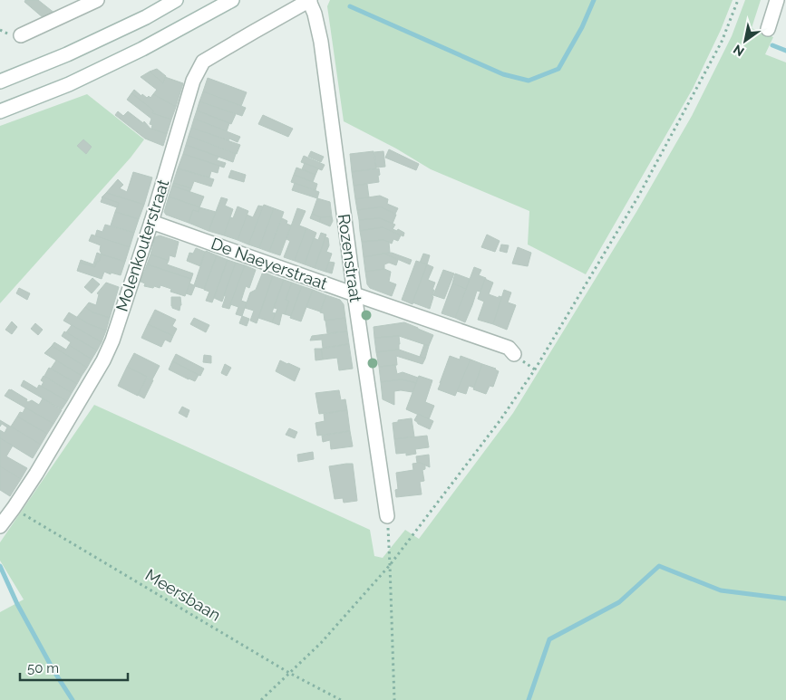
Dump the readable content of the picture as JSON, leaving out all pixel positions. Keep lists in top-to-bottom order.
{
  "streets": {
    "street": ["Molenkouterstraat", "Rozenstraat", "De Naeyerstraat"],
    "path": ["Meersbaan"]
  },
  "crossings": [
    ["Molenkouterstraat", "Rozenstraat"],
    ["Molenkouterstraat", "De Naeyerstraat"],
    ["Molenkouterstraat", "Meersbaan"],
    ["Rozenstraat", "De Naeyerstraat"]
  ],
  "scale_bar": "50 m",
  "north": "bottom left"
}
